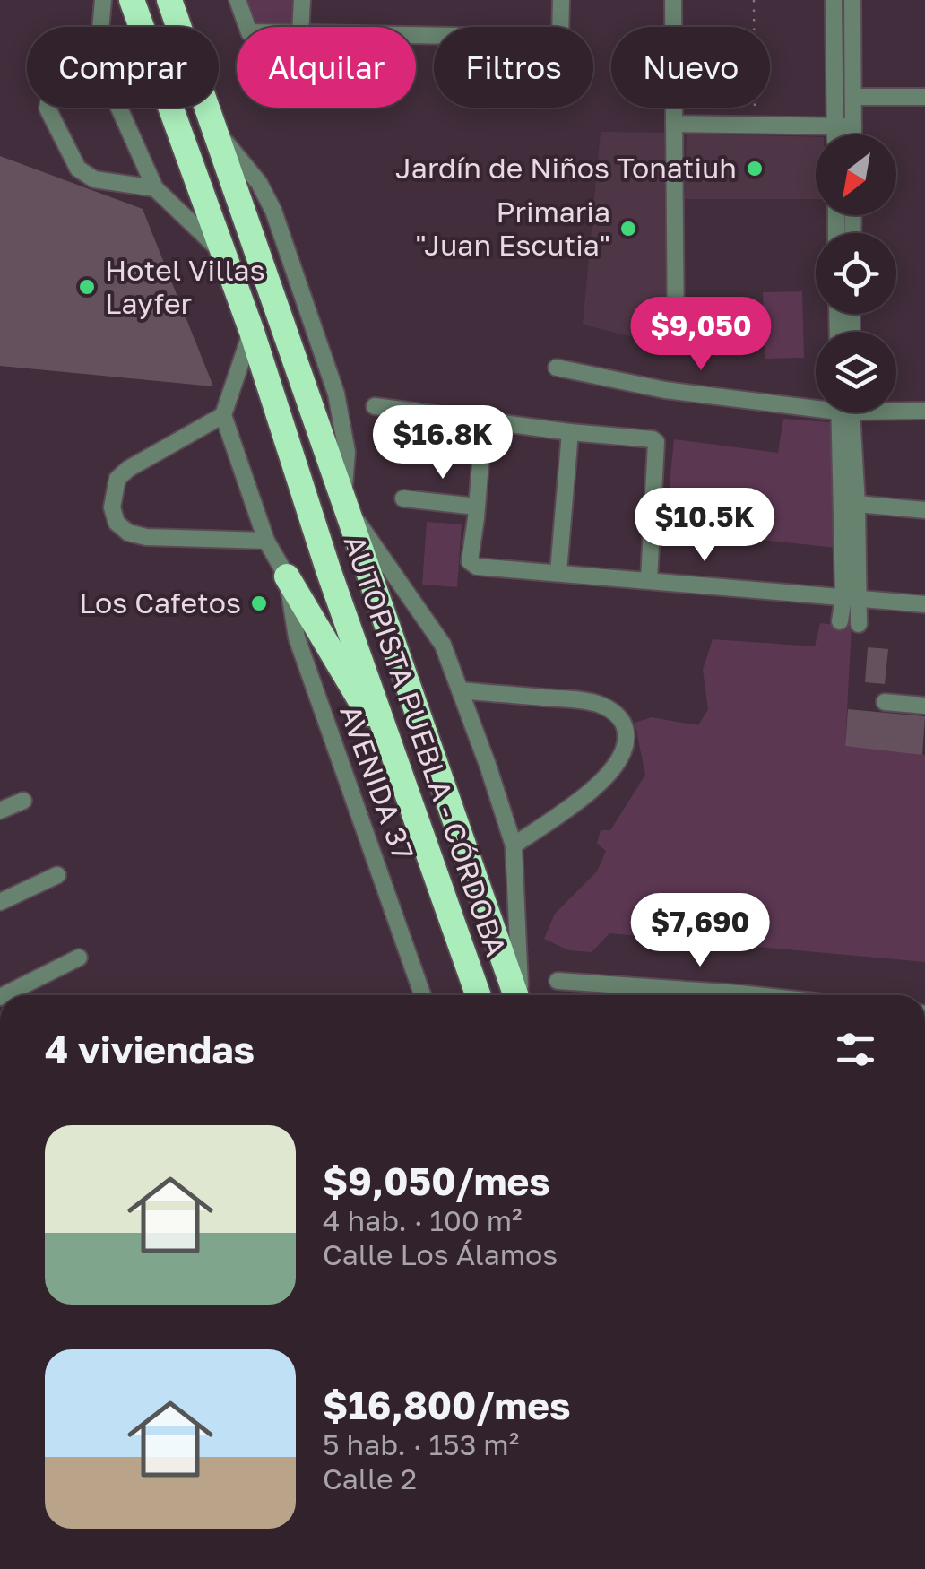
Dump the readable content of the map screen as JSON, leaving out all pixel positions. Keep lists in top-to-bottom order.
{
  "streets": {
    "highway": ["AUTOPISTA PUEBLA - CÓRDOBA"],
    "street": ["AVENIDA 37"]
  },
  "places": [
    "Jardín de Niños Tonatiuh",
    "Primaria \"Juan Escutia\"",
    "Hotel Villas Layfer",
    "Los Cafetos"
  ],
  "north": "bottom left",
  "page": {
    "chip": [
      "Comprar",
      "Alquilar",
      "Filtros",
      "Nuevo"
    ],
    "price": [
      "$9,050",
      "$16.8K",
      "$10.5K",
      "$7,690"
    ],
    "heading": "4 viviendas",
    "list": [
      {
        "name": "$9,050/mes",
        "note": "4 hab. · 100 m² · Calle Los Álamos"
      },
      {
        "name": "$16,800/mes",
        "note": "5 hab. · 153 m² · Calle 2"
      }
    ]
  }
}
